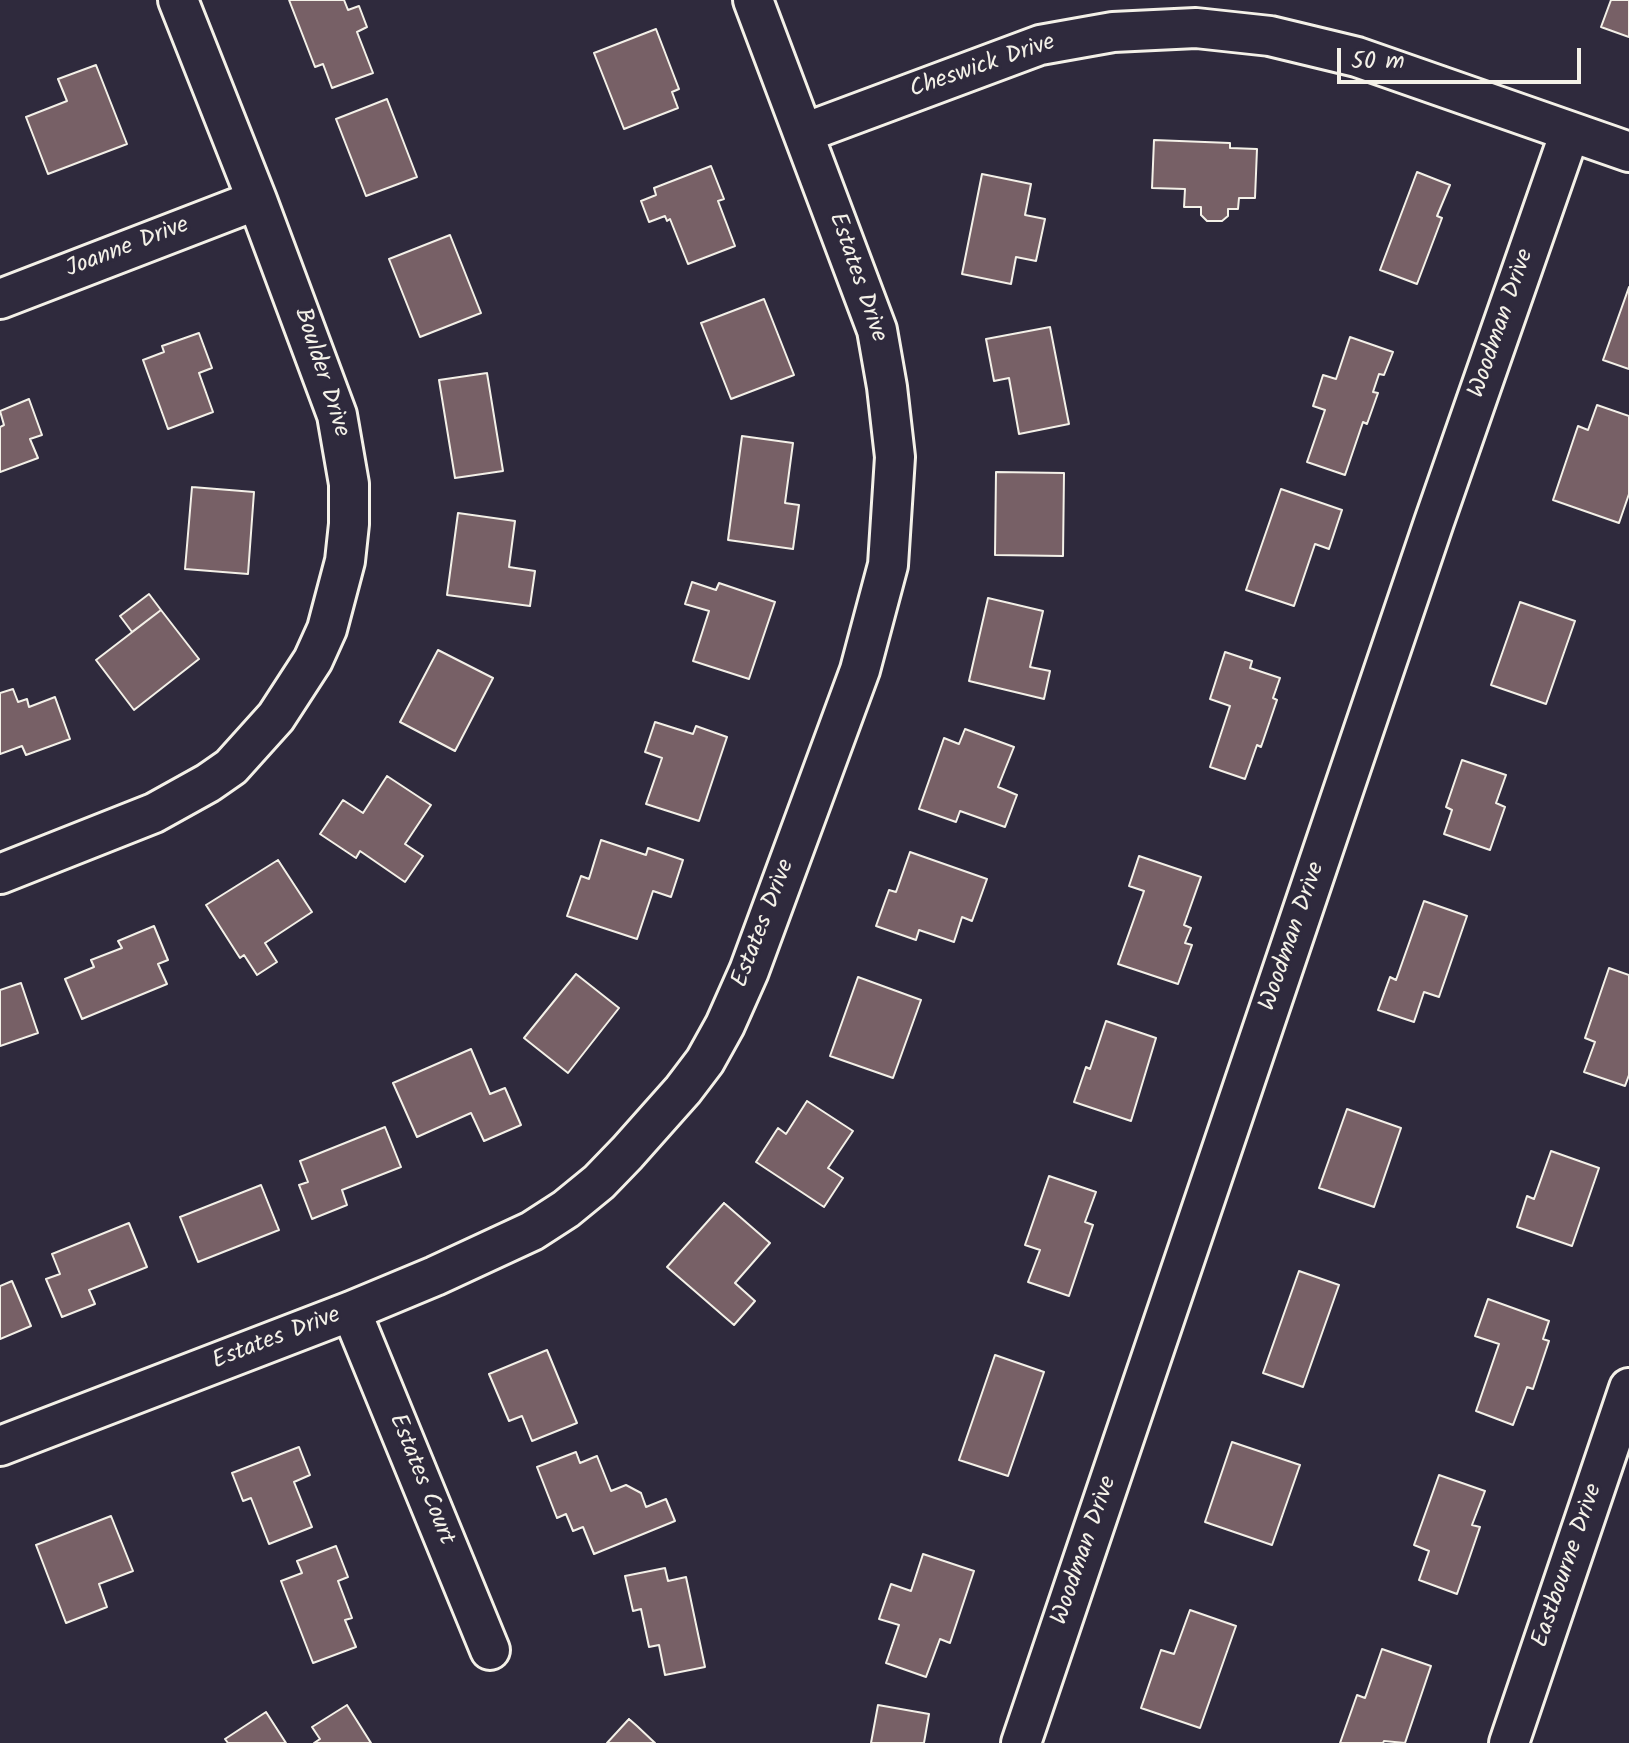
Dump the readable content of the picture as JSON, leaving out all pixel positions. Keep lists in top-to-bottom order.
{
  "streets": {
    "street": [
      "Cheswick Drive",
      "Joanne Drive",
      "Estates Drive",
      "Woodman Drive",
      "Boulder Drive",
      "Estates Court",
      "Eastbourne Drive"
    ]
  },
  "crossings": [
    ["Cheswick Drive", "Estates Drive"],
    ["Cheswick Drive", "Woodman Drive"],
    ["Joanne Drive", "Boulder Drive"],
    ["Estates Drive", "Estates Court"]
  ],
  "scale_bar": "50 m"
}
